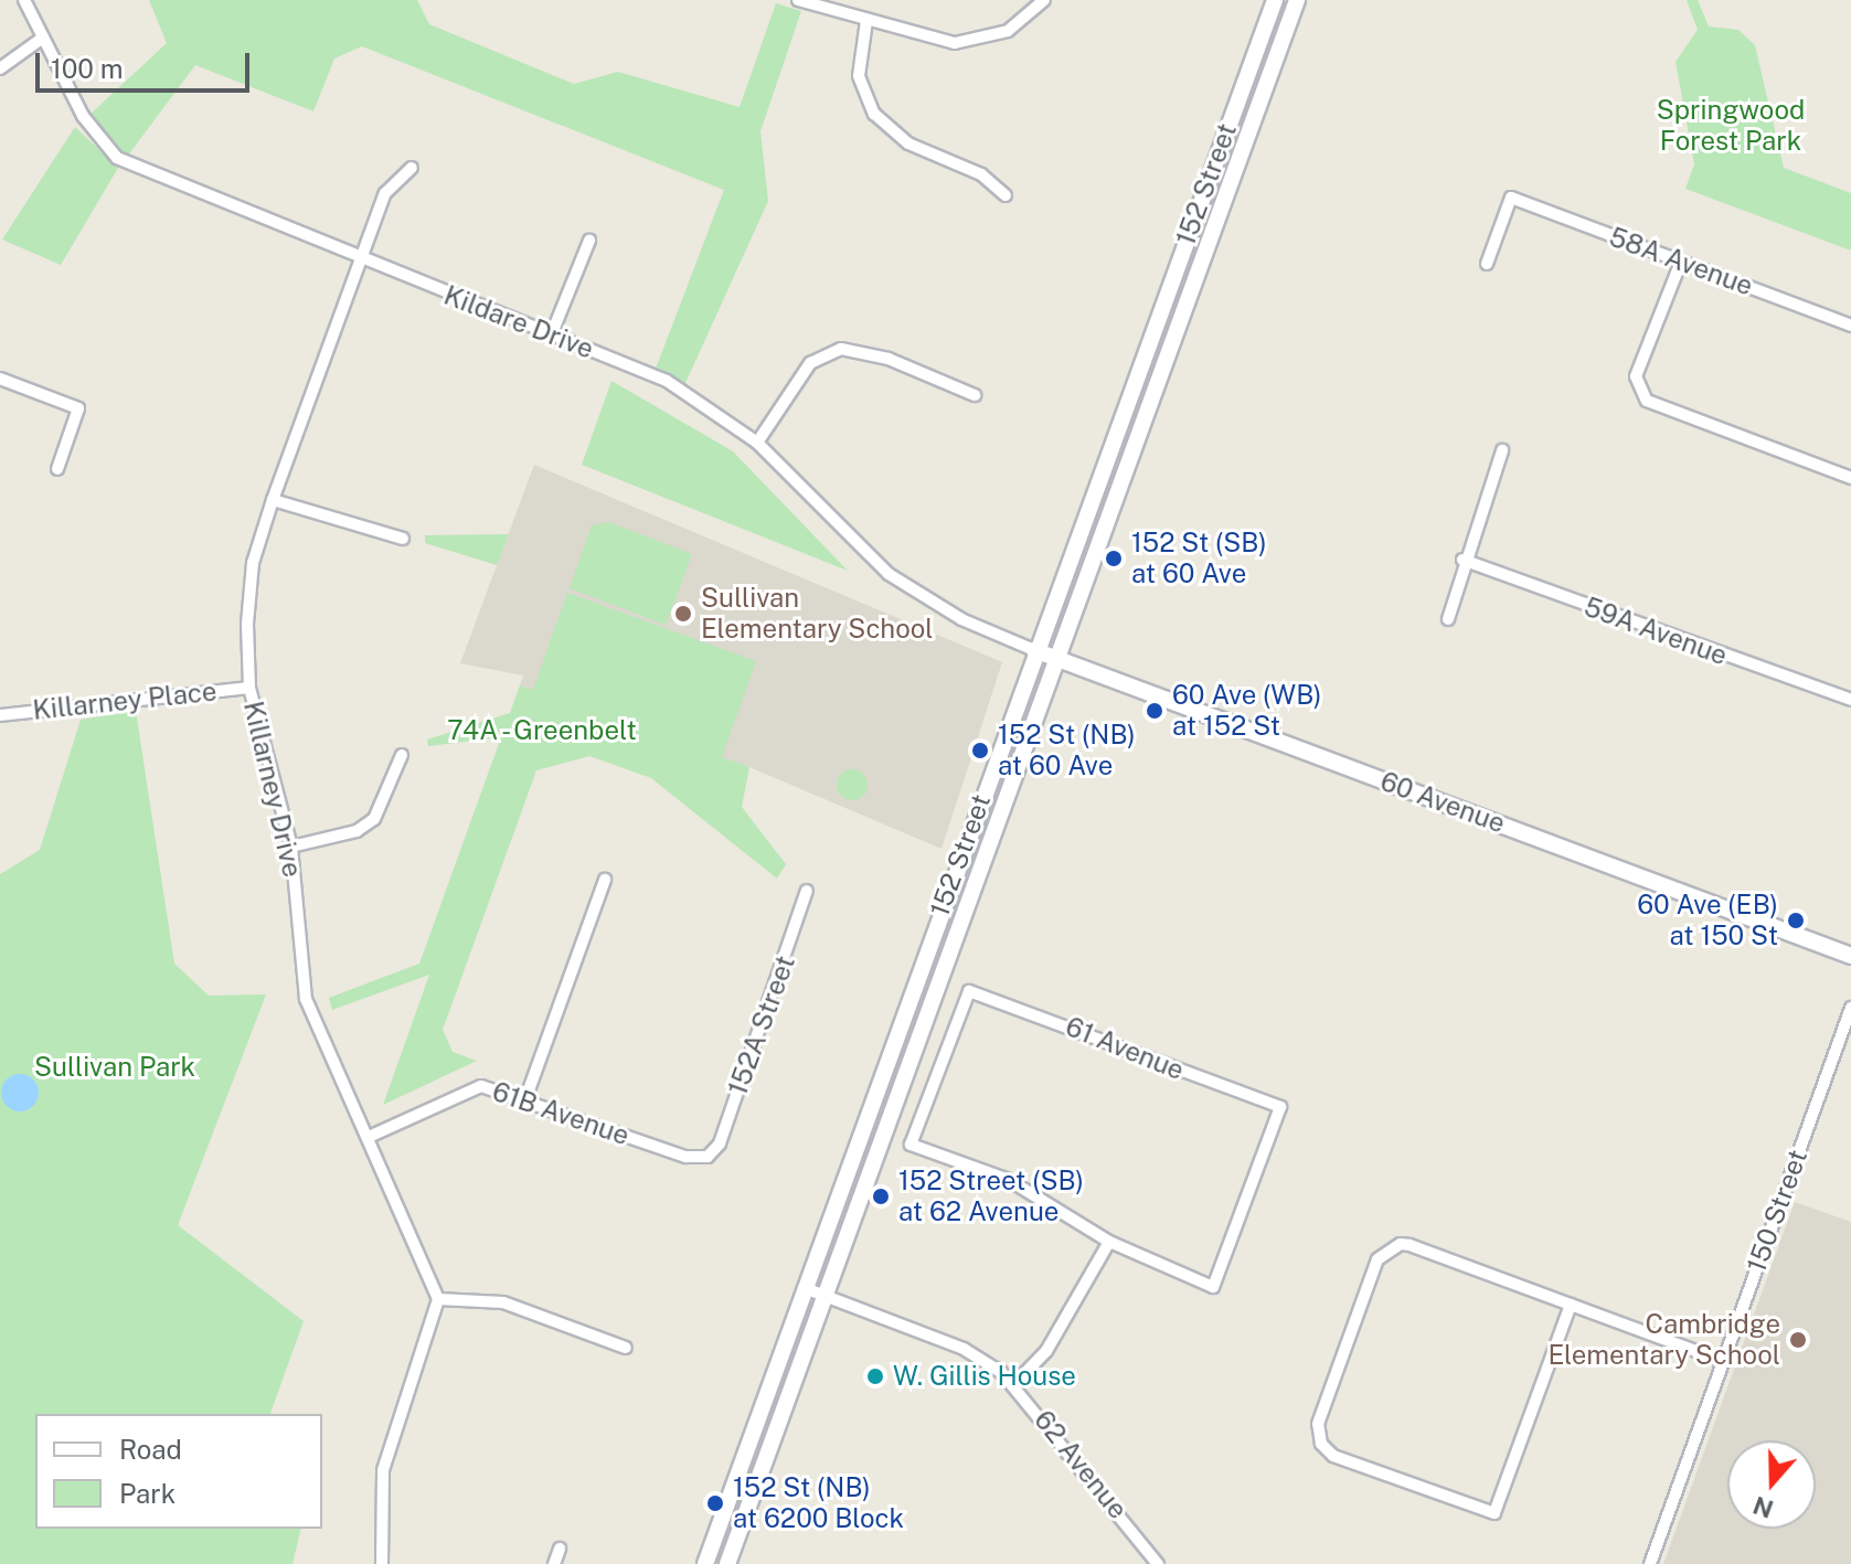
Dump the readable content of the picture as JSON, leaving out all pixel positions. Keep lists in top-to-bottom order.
{
  "streets": {
    "main road": ["152 Street", "60 Avenue"],
    "street": [
      "58A Avenue",
      "Kildare Drive",
      "59A Avenue",
      "Killarney Place",
      "Killarney Drive",
      "152A Street",
      "61 Avenue",
      "61B Avenue",
      "150 Street",
      "62 Avenue"
    ]
  },
  "crossings": [
    ["152 Street", "Kildare Drive"],
    ["152 Street", "60 Avenue"],
    ["152 Street", "62 Avenue"],
    ["Kildare Drive", "Killarney Drive"],
    ["Kildare Drive", "60 Avenue"],
    ["Killarney Place", "Killarney Drive"],
    ["Killarney Drive", "61B Avenue"],
    ["152A Street", "61B Avenue"]
  ],
  "parks": ["Springwood Forest Park", "74A - Greenbelt", "Sullivan Park"],
  "places": [
    "152 St (SB) at 60 Ave",
    "Sullivan Elementary School",
    "60 Ave (WB) at 152 St",
    "152 St (NB) at 60 Ave",
    "60 Ave (EB) at 150 St",
    "152 Street (SB) at 62 Avenue",
    "Cambridge Elementary School",
    "W. Gillis House",
    "152 St (NB) at 6200 Block"
  ],
  "legend": ["Road", "Park"],
  "scale_bar": "100 m",
  "north": "bottom"
}
